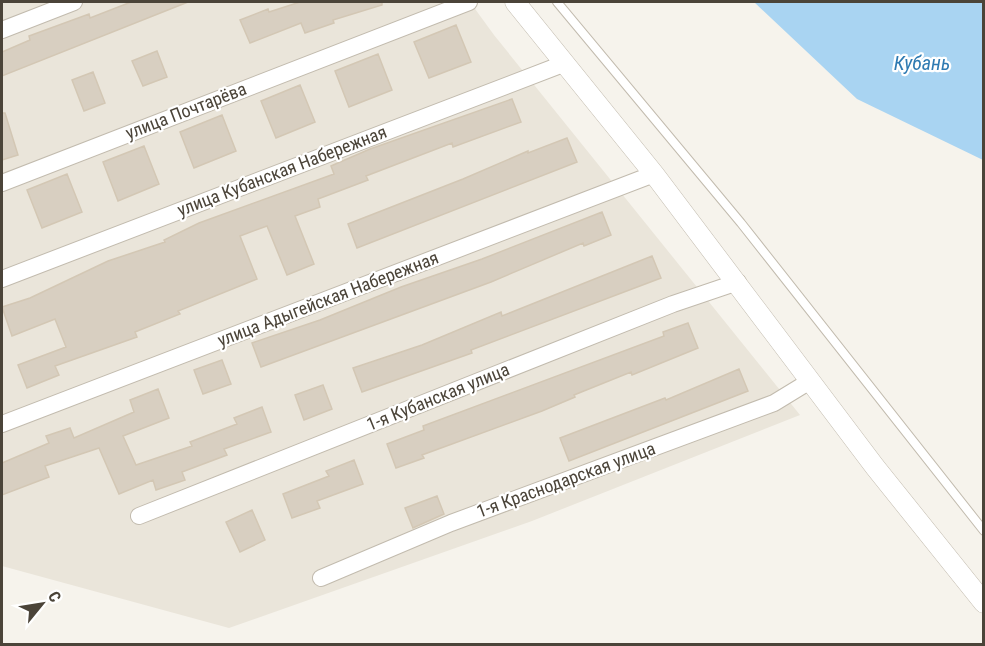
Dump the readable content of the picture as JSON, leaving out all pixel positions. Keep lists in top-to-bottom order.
{
  "streets": {
    "street": [
      "улица Почтарёва",
      "улица Кубанская Набережная",
      "улица Адыгейская Набережная",
      "1-я Кубанская улица",
      "1-я Краснодарская улица"
    ]
  },
  "water": ["Кубань"],
  "north": "top right"
}
